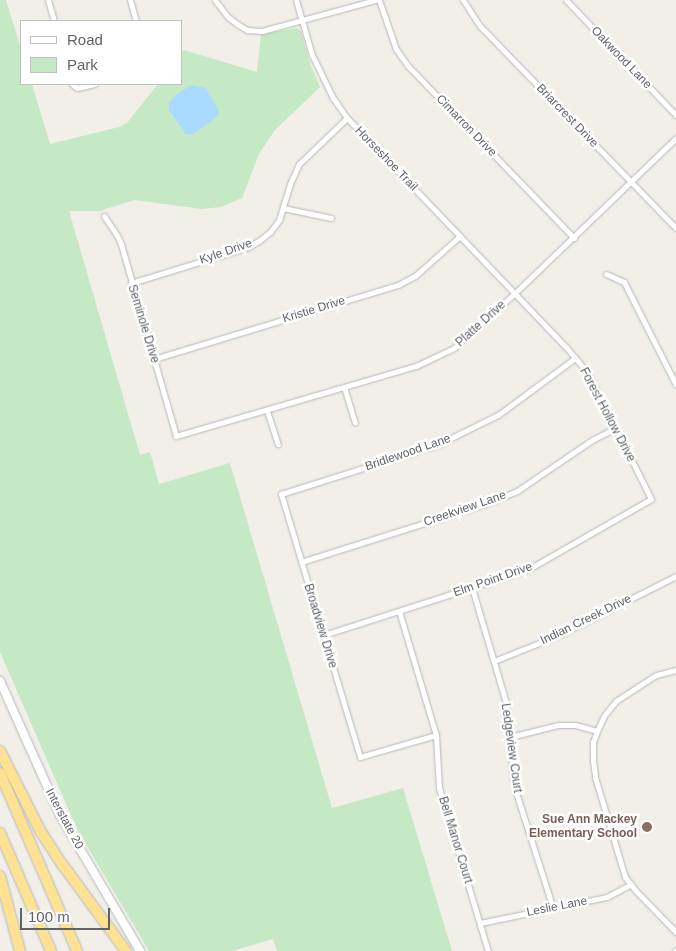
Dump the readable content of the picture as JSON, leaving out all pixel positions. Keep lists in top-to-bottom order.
{
  "streets": {
    "main road": ["Interstate 20"],
    "street": [
      "Oakwood Lane",
      "Briarcrest Drive",
      "Cimarron Drive",
      "Horseshoe Trail",
      "Kyle Drive",
      "Kristie Drive",
      "Seminole Drive",
      "Platte Drive",
      "Forest Hollow Drive",
      "Bridlewood Lane",
      "Creekview Lane",
      "Elm Point Drive",
      "Indian Creek Drive",
      "Broadview Drive",
      "Ledgeview Court",
      "Bell Manor Court",
      "Leslie Lane"
    ]
  },
  "crossings": [
    ["Briarcrest Drive", "Platte Drive"],
    ["Cimarron Drive", "Platte Drive"],
    ["Horseshoe Trail", "Kyle Drive"],
    ["Horseshoe Trail", "Kristie Drive"],
    ["Horseshoe Trail", "Platte Drive"],
    ["Horseshoe Trail", "Forest Hollow Drive"],
    ["Kyle Drive", "Seminole Drive"],
    ["Kristie Drive", "Seminole Drive"],
    ["Seminole Drive", "Platte Drive"],
    ["Platte Drive", "Forest Hollow Drive"],
    ["Forest Hollow Drive", "Bridlewood Lane"],
    ["Forest Hollow Drive", "Creekview Lane"],
    ["Forest Hollow Drive", "Elm Point Drive"],
    ["Bridlewood Lane", "Broadview Drive"],
    ["Creekview Lane", "Broadview Drive"],
    ["Elm Point Drive", "Broadview Drive"],
    ["Elm Point Drive", "Ledgeview Court"],
    ["Elm Point Drive", "Bell Manor Court"],
    ["Indian Creek Drive", "Ledgeview Court"],
    ["Broadview Drive", "Bell Manor Court"],
    ["Ledgeview Court", "Leslie Lane"],
    ["Bell Manor Court", "Leslie Lane"]
  ],
  "places": ["Sue Ann Mackey Elementary School"],
  "legend": ["Road", "Park"],
  "scale_bar": "100 m"
}
